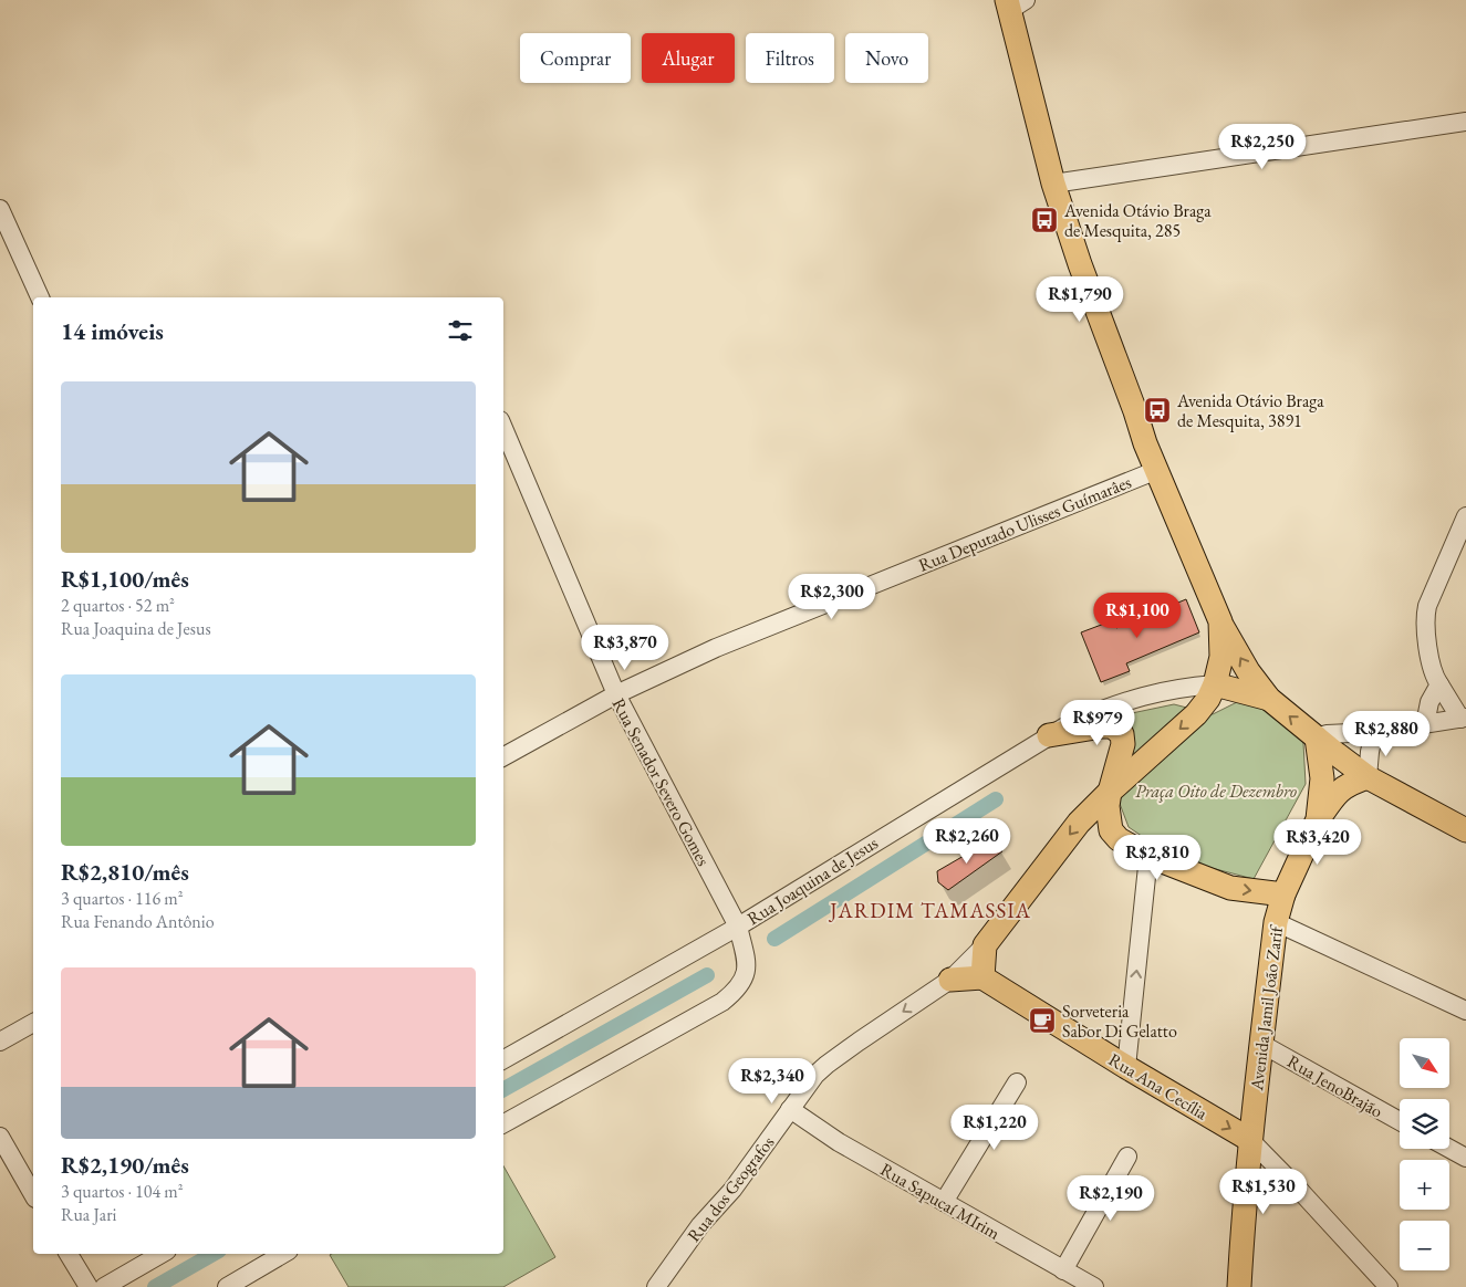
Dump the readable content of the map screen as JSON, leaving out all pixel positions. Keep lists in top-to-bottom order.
{
  "streets": {
    "main road": ["Avenida Jamil João Zarif", "Rua Ana Cecília"],
    "street": [
      "Rua Deputado Ulisses Guímarâes",
      "Rua Senador Severo Gomes",
      "Rua Joaquina de Jesus",
      "Rua JenoBrajão",
      "Rua dos Geografos",
      "Rua Sapucaí MIrim"
    ]
  },
  "crossings": [
    ["Rua Deputado Ulisses Guímarâes", "Rua Senador Severo Gomes"],
    ["Rua Senador Severo Gomes", "Rua Joaquina de Jesus"],
    ["Avenida Jamil João Zarif", "Rua Ana Cecília"],
    ["Avenida Jamil João Zarif", "Rua JenoBrajão"],
    ["Rua dos Geografos", "Rua Sapucaí MIrim"]
  ],
  "one_way": ["Rua Ana Cecília"],
  "districts": ["JARDIM TAMASSIA"],
  "parks": ["Praça Oito de Dezembro"],
  "places": {
    "bus stop": ["Avenida Otávio Braga de Mesquita, 285", "Avenida Otávio Braga de Mesquita, 3891"],
    "cafe": ["Sorveteria Sabor Di Gelatto"]
  },
  "north": "bottom right",
  "page": {
    "chip": [
      "Comprar",
      "Alugar",
      "Filtros",
      "Novo"
    ],
    "price": [
      "R$2,250",
      "R$1,790",
      "R$2,300",
      "R$1,100",
      "R$3,870",
      "R$979",
      "R$2,880",
      "R$2,260",
      "R$3,420",
      "R$2,810",
      "R$2,340",
      "R$1,220",
      "R$1,530",
      "R$2,190"
    ],
    "heading": "14 imóveis",
    "list": [
      {
        "name": "R$1,100/mês",
        "note": "2 quartos · 52 m² · Rua Joaquina de Jesus"
      },
      {
        "name": "R$2,810/mês",
        "note": "3 quartos · 116 m² · Rua Fenando Antônio"
      },
      {
        "name": "R$2,190/mês",
        "note": "3 quartos · 104 m² · Rua Jari"
      }
    ],
    "map_buttons": ["+", "−"]
  }
}
